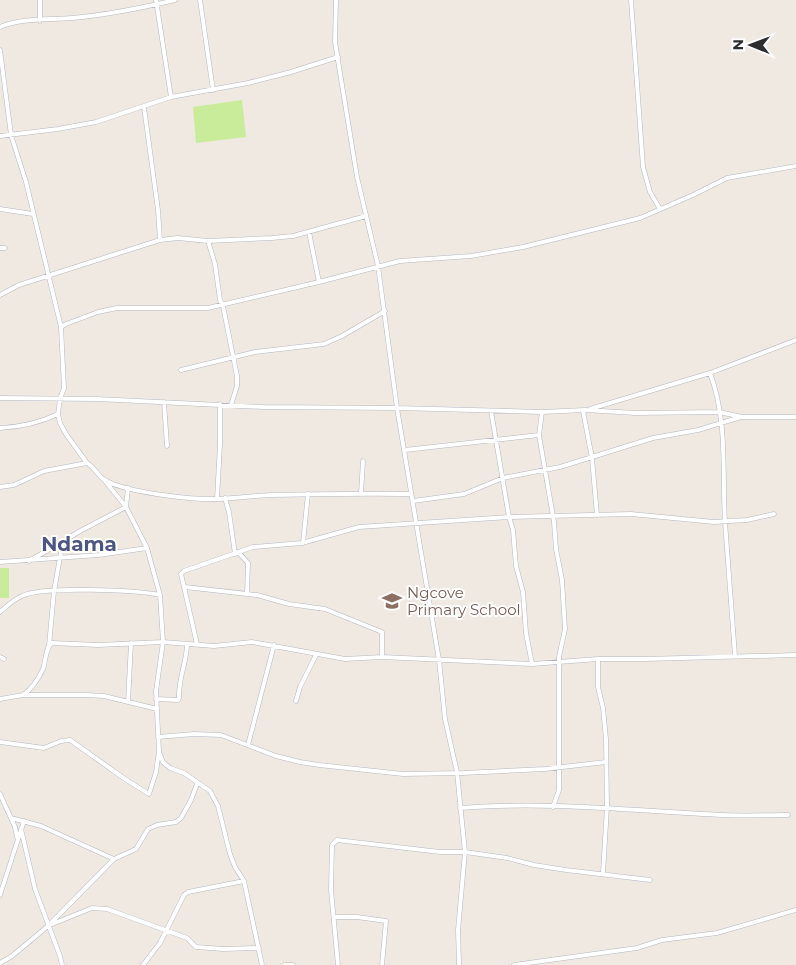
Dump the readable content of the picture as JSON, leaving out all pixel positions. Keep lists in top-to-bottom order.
{
  "districts": ["Ndama"],
  "places": {
    "school or university": ["Ngcove Primary School"]
  },
  "north": "left"
}
